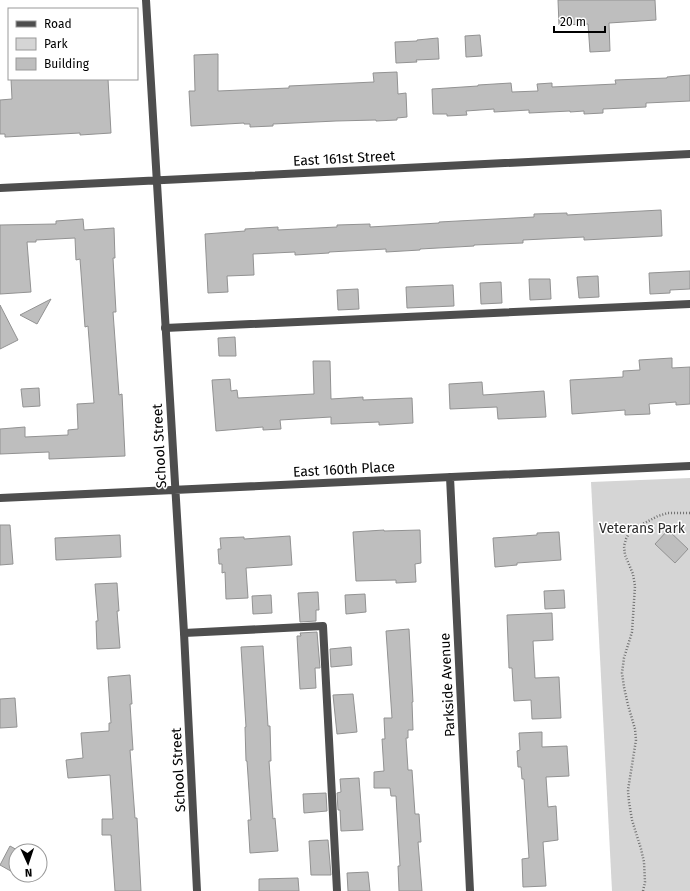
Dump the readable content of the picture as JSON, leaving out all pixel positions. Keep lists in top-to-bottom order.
{
  "streets": {
    "street": [
      "East 161st Street",
      "School Street",
      "East 160th Place",
      "Parkside Avenue"
    ]
  },
  "crossings": [
    ["East 161st Street", "School Street"],
    ["School Street", "East 160th Place"],
    ["East 160th Place", "Parkside Avenue"]
  ],
  "parks": ["Veterans Park"],
  "legend": ["Road", "Park", "Building"],
  "scale_bar": "20 m",
  "north": "bottom"
}
